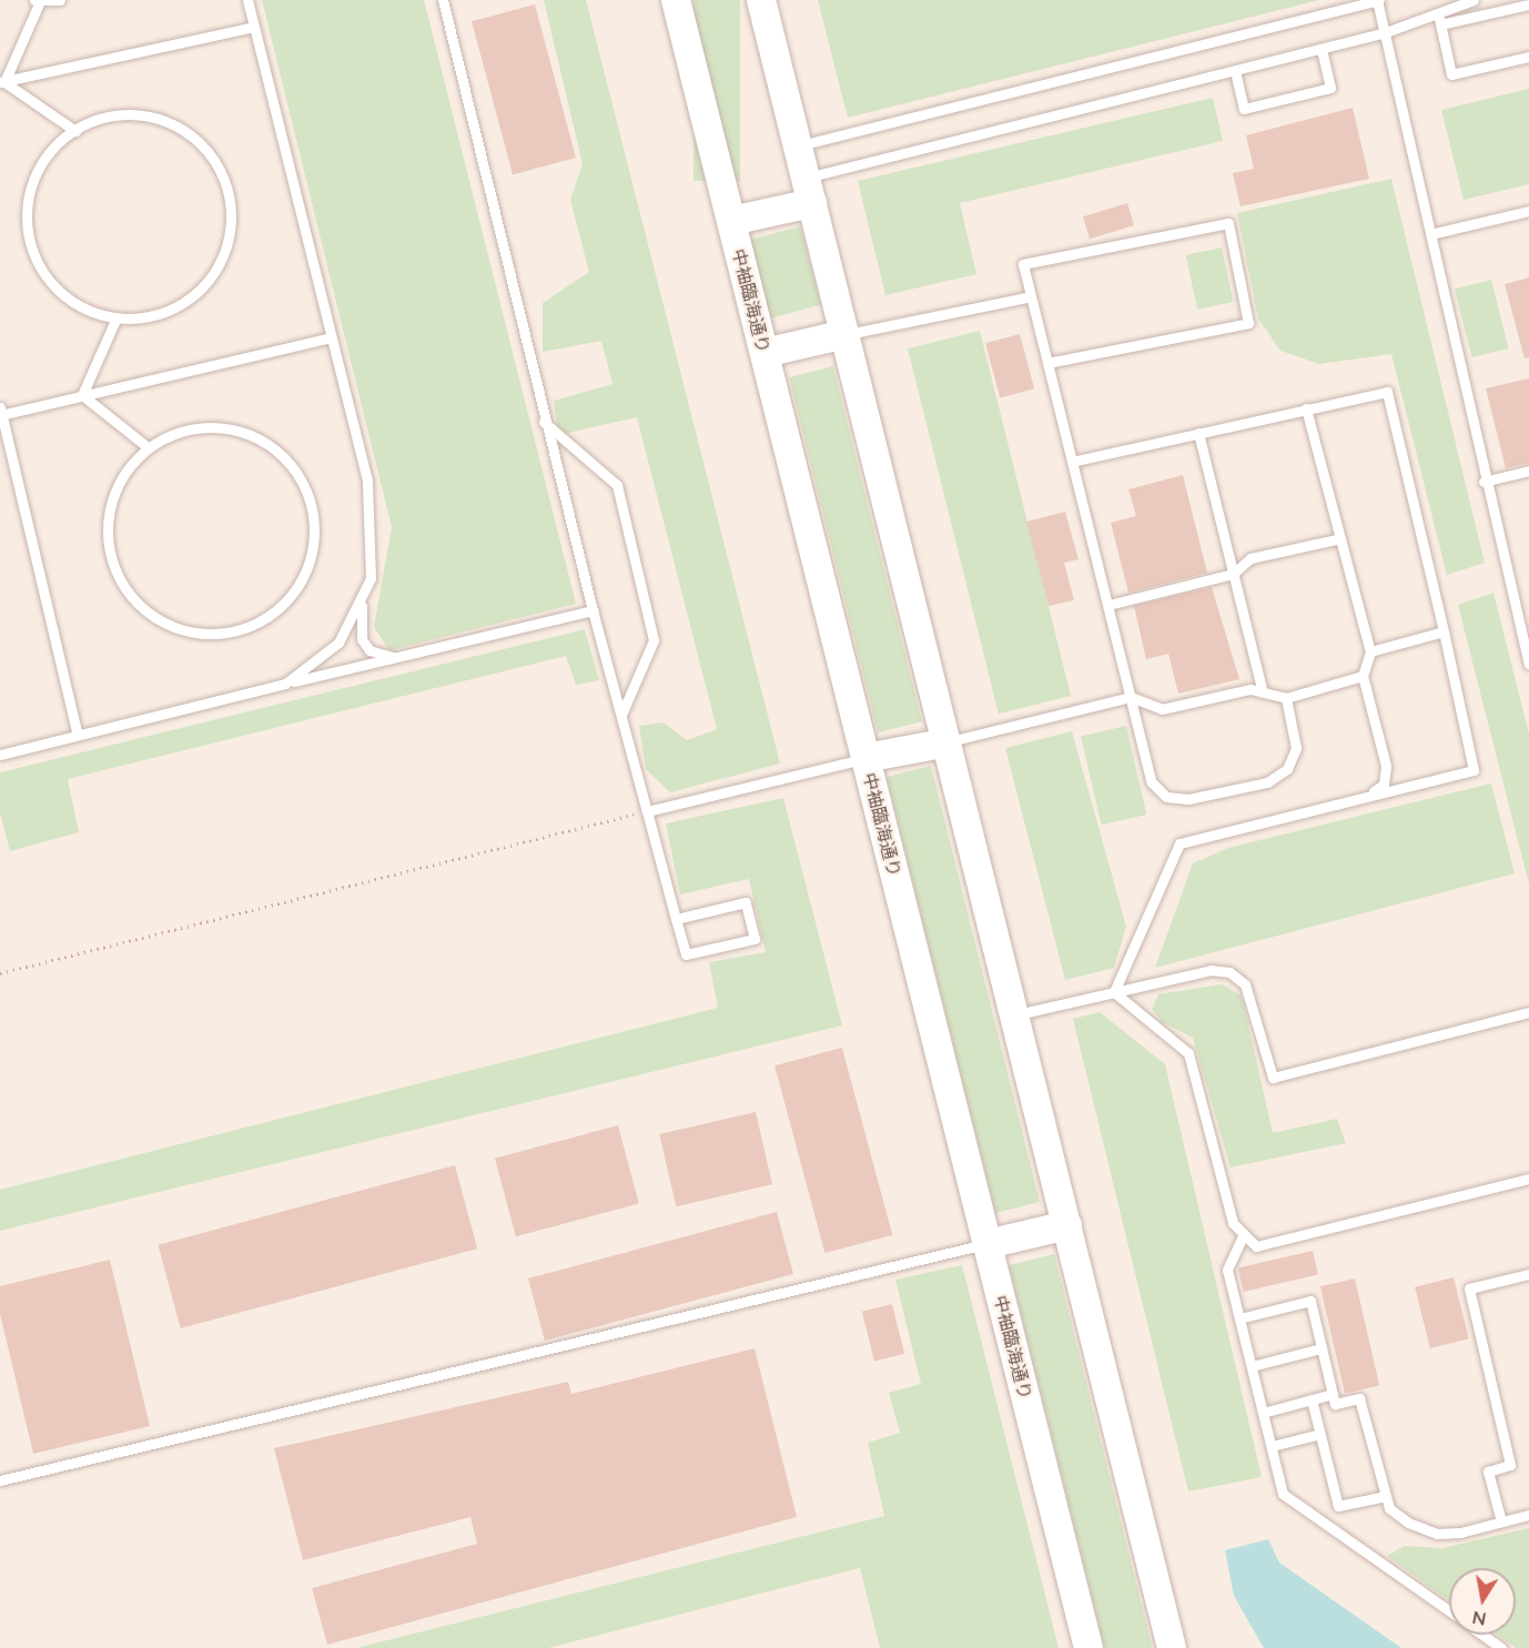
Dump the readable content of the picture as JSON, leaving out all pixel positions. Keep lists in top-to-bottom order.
{
  "streets": {
    "street": ["中袖臨海通り"]
  },
  "north": "bottom"
}
